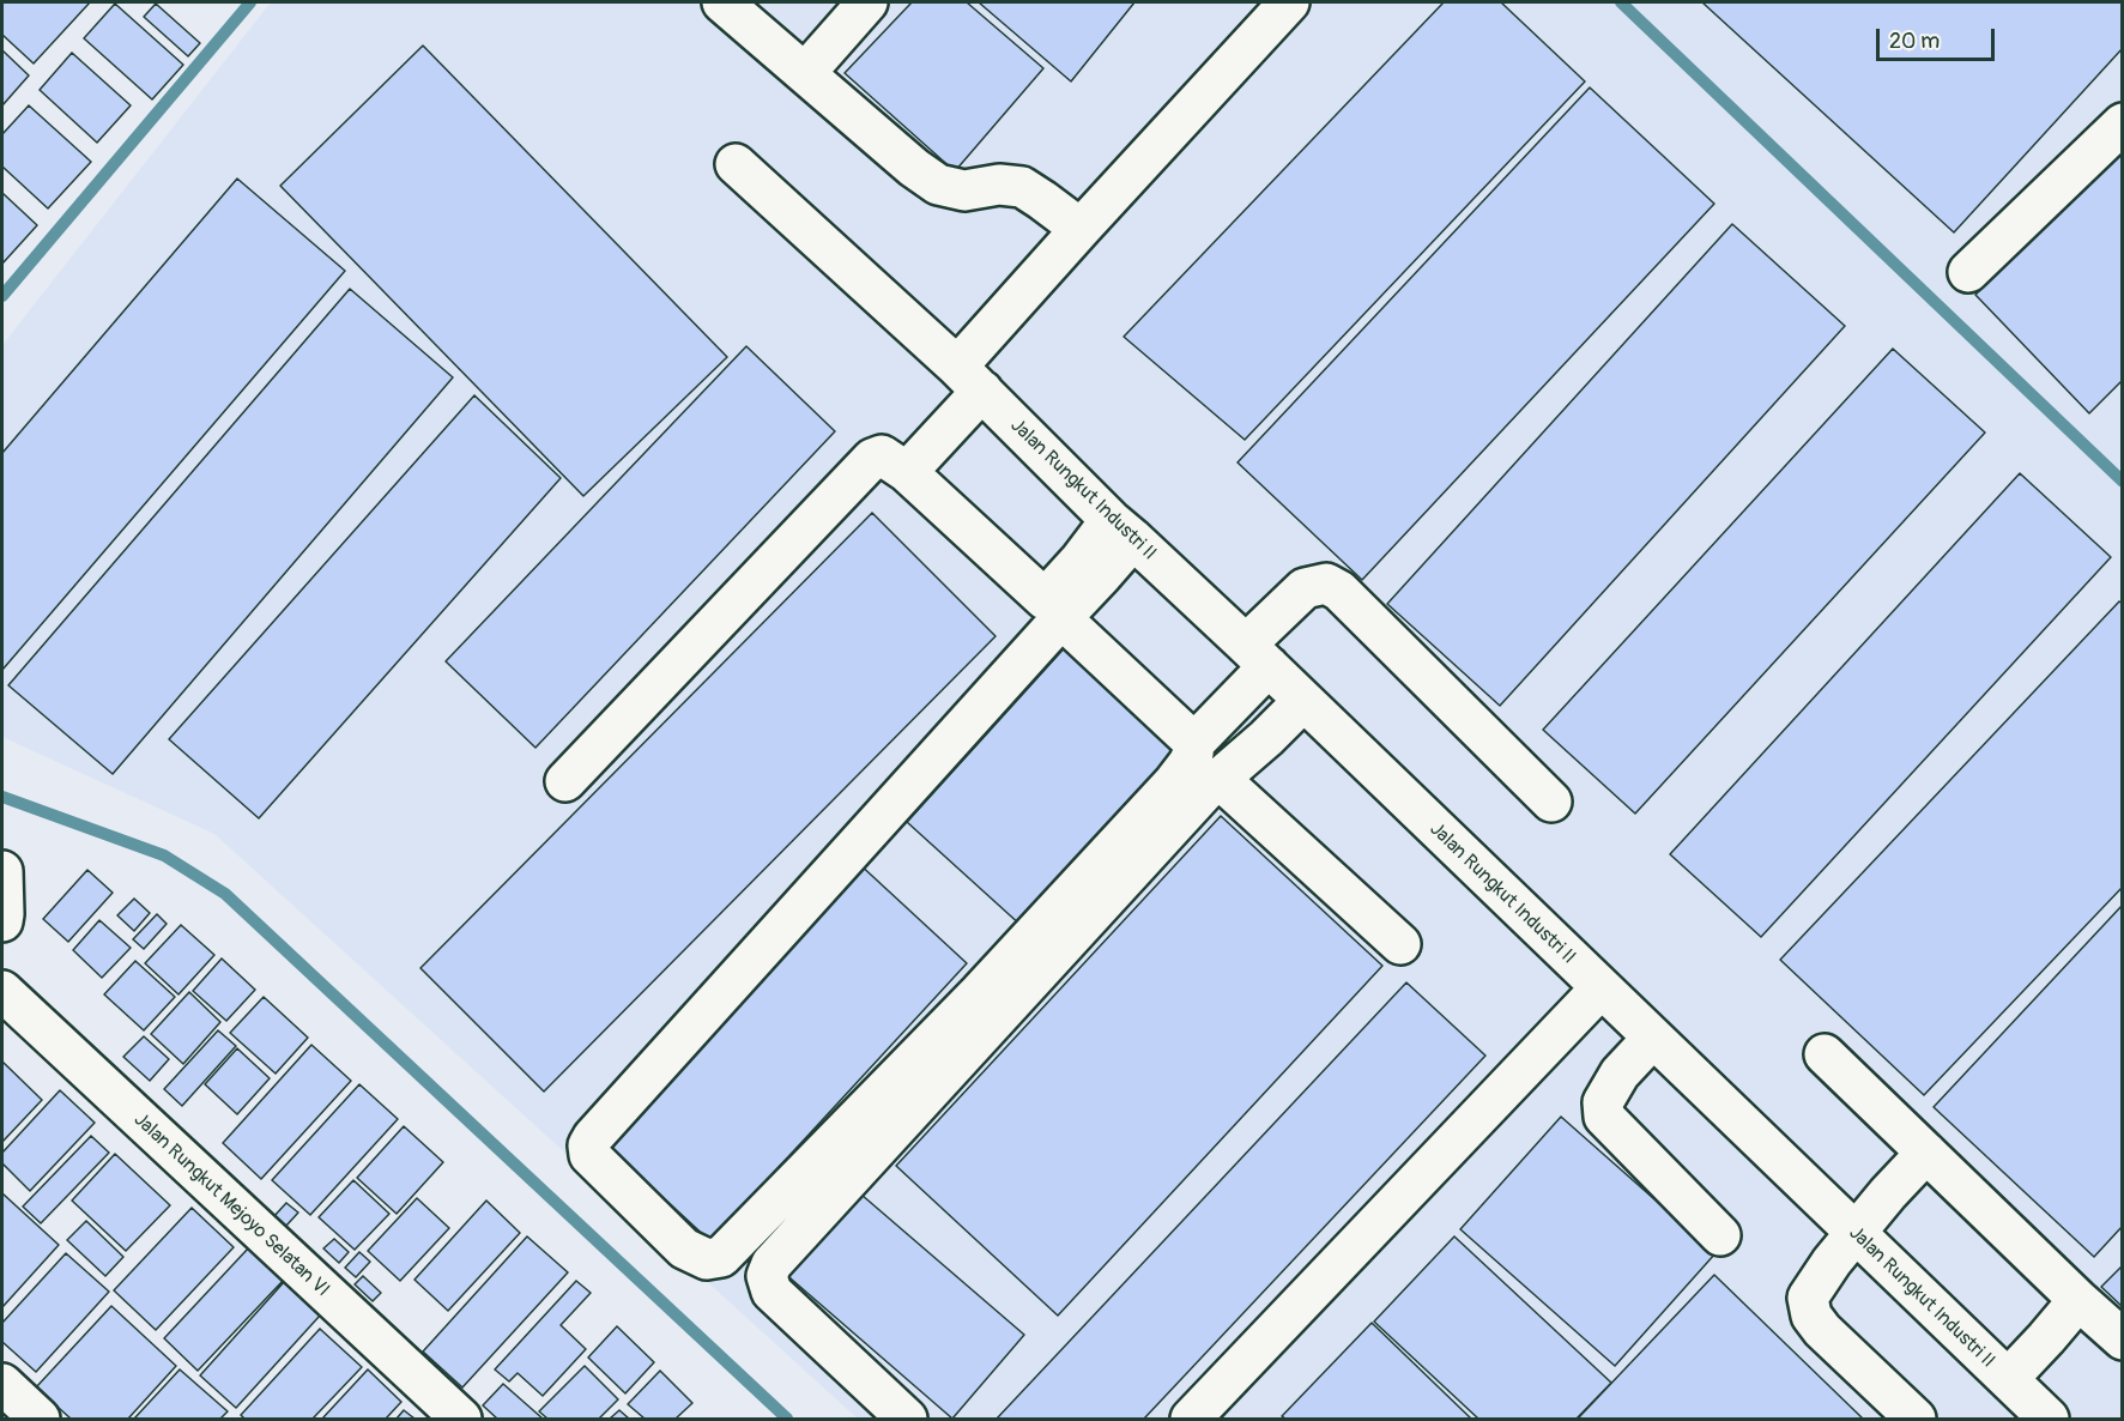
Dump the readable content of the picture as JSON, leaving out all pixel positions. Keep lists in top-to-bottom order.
{
  "streets": {
    "street": ["Jalan Rungkut Industri II", "Jalan Rungkut Mejoyo Selatan VI"]
  },
  "scale_bar": "20 m"
}
